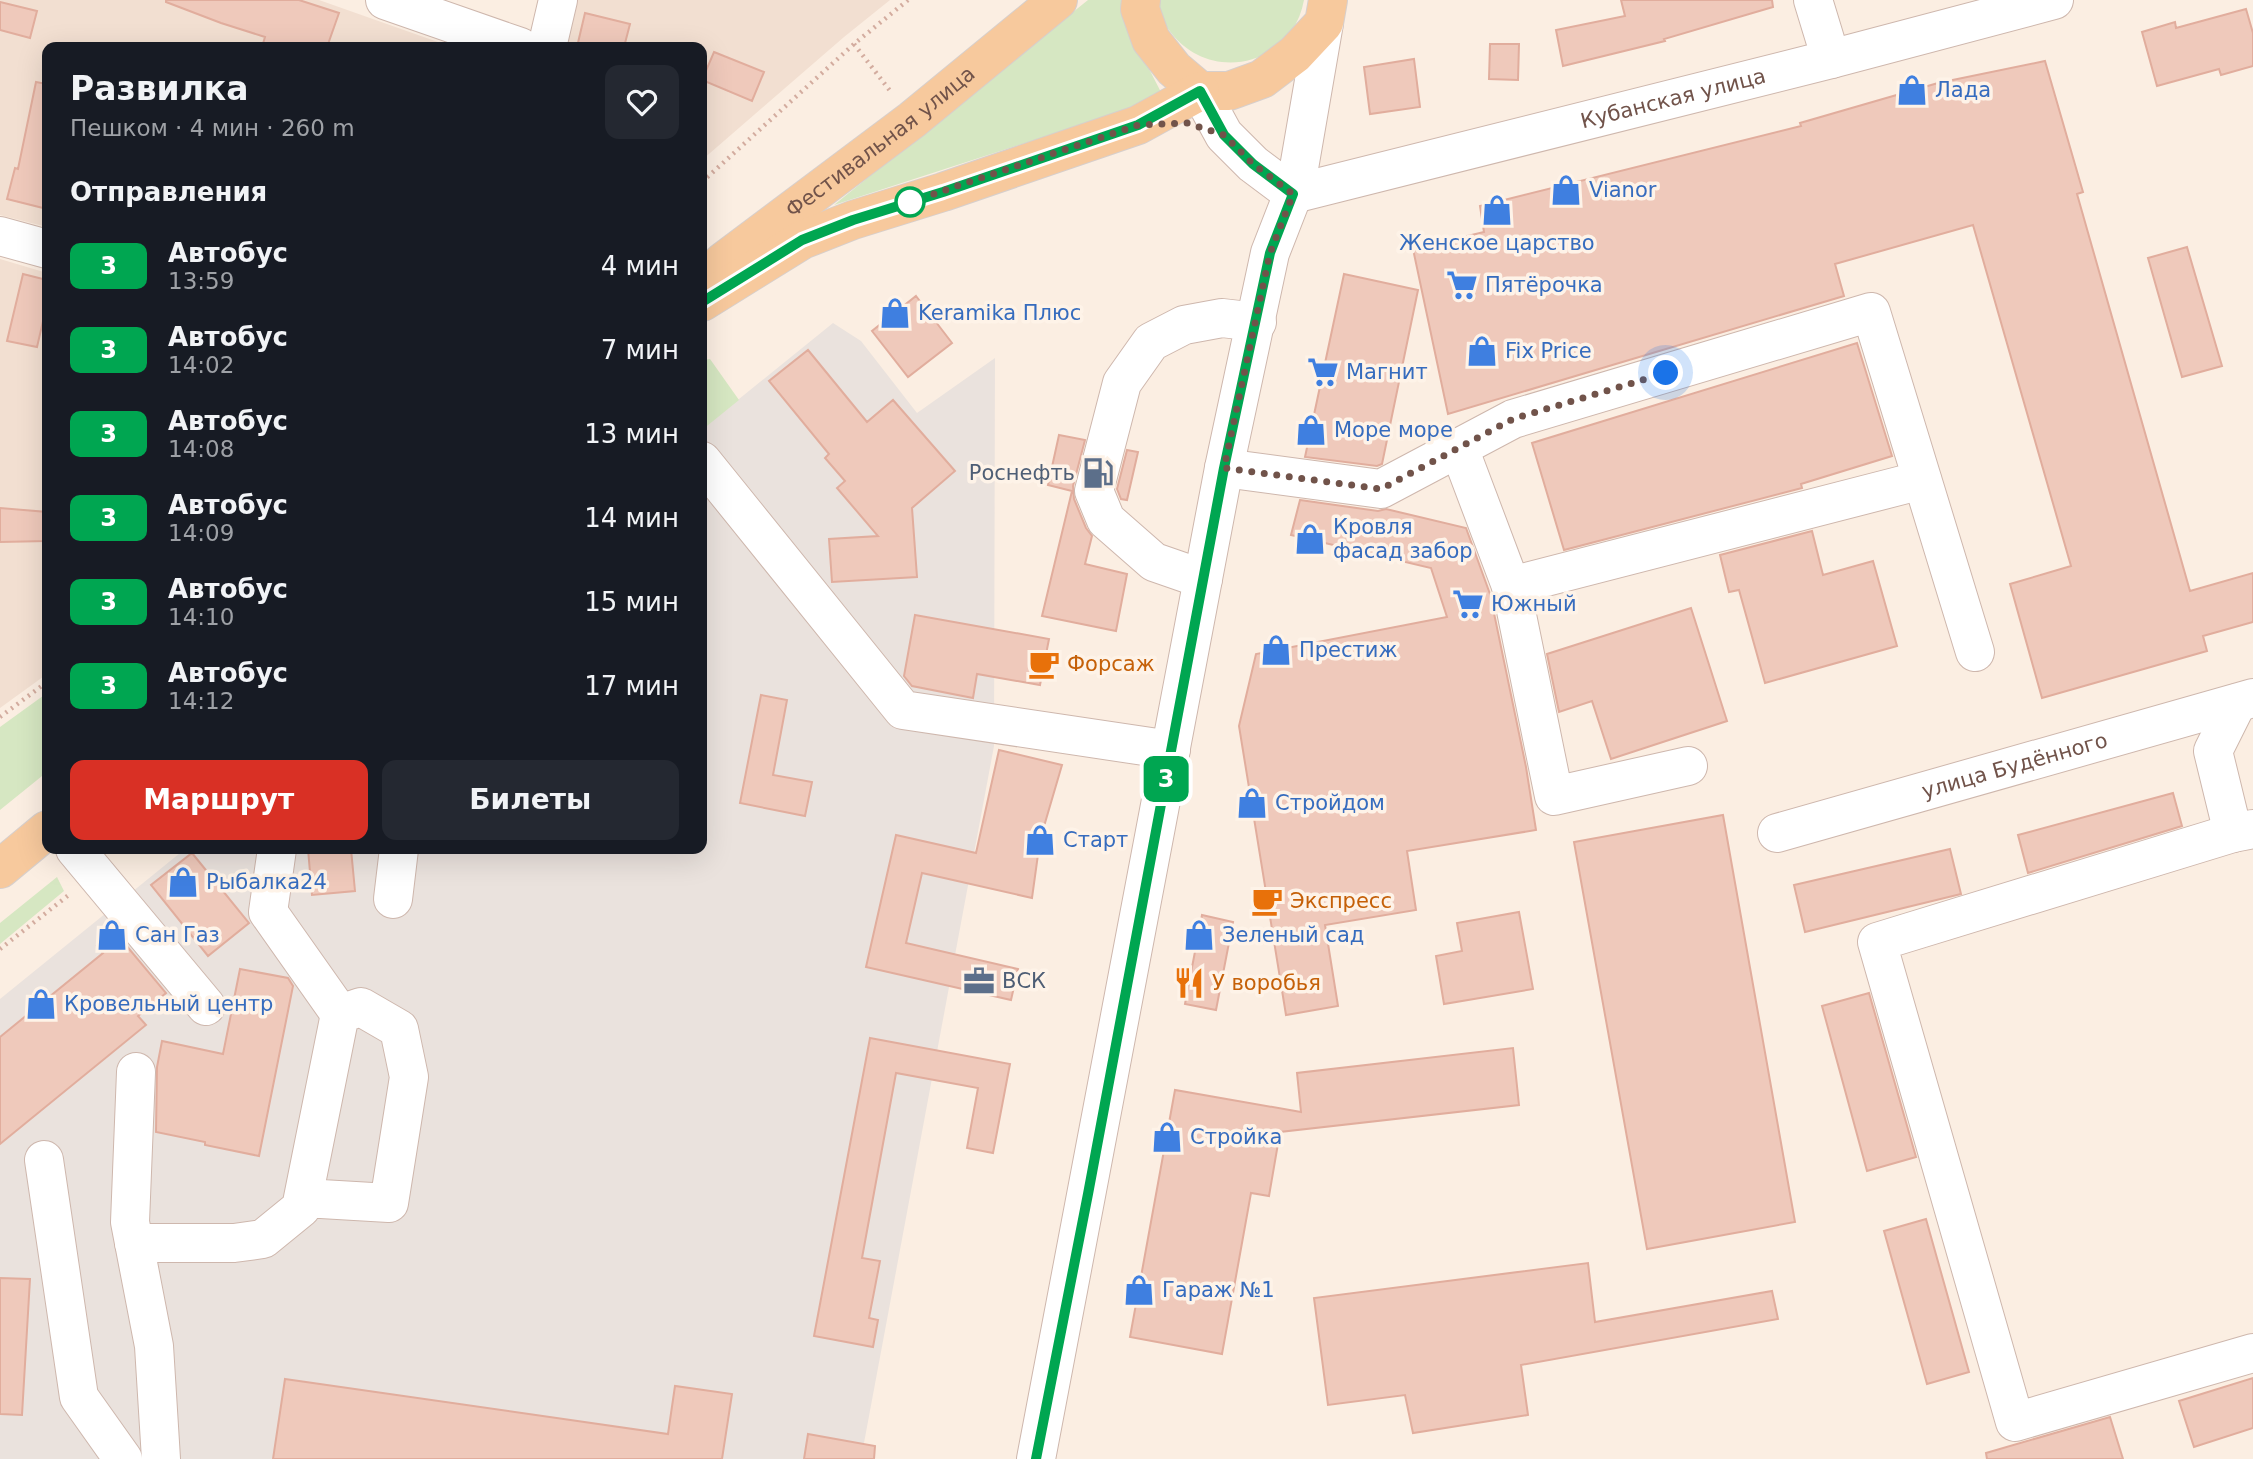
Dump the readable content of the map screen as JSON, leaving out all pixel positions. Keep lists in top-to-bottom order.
{
  "streets": {
    "main road": ["Фестивальная улица"],
    "street": ["Кубанская улица", "улица Будённого"]
  },
  "places": {
    "shop": [
      "Лада",
      "Vianor",
      "Женское царство",
      "Keramika Плюс",
      "Fix Price",
      "Море море",
      "Кровля фасад забор",
      "Престиж",
      "Стройдом",
      "Старт",
      "Рыбалка24",
      "Сан Газ",
      "Зеленый сад",
      "Кровельный центр",
      "Стройка",
      "Гараж №1"
    ],
    "supermarket": ["Пятёрочка", "Магнит", "Южный"],
    "fuel station": ["Роснефть"],
    "cafe": ["Форсаж", "Экспресс"],
    "office": ["ВСК"],
    "restaurant": ["У воробья"]
  },
  "lines": ["bus line 3"],
  "page": {
    "on_map": "3",
    "heading": [
      ["Развилка", "Пешком · 4 мин · 260 m"],
      "Отправления"
    ],
    "list": [
      {
        "mark": "3",
        "name": "Автобус",
        "note": "13:59",
        "value": "4 мин"
      },
      {
        "mark": "3",
        "name": "Автобус",
        "note": "14:02",
        "value": "7 мин"
      },
      {
        "mark": "3",
        "name": "Автобус",
        "note": "14:08",
        "value": "13 мин"
      },
      {
        "mark": "3",
        "name": "Автобус",
        "note": "14:09",
        "value": "14 мин"
      },
      {
        "mark": "3",
        "name": "Автобус",
        "note": "14:10",
        "value": "15 мин"
      },
      {
        "mark": "3",
        "name": "Автобус",
        "note": "14:12",
        "value": "17 мин"
      }
    ],
    "buttons": ["Маршрут", "Билеты"]
  }
}
